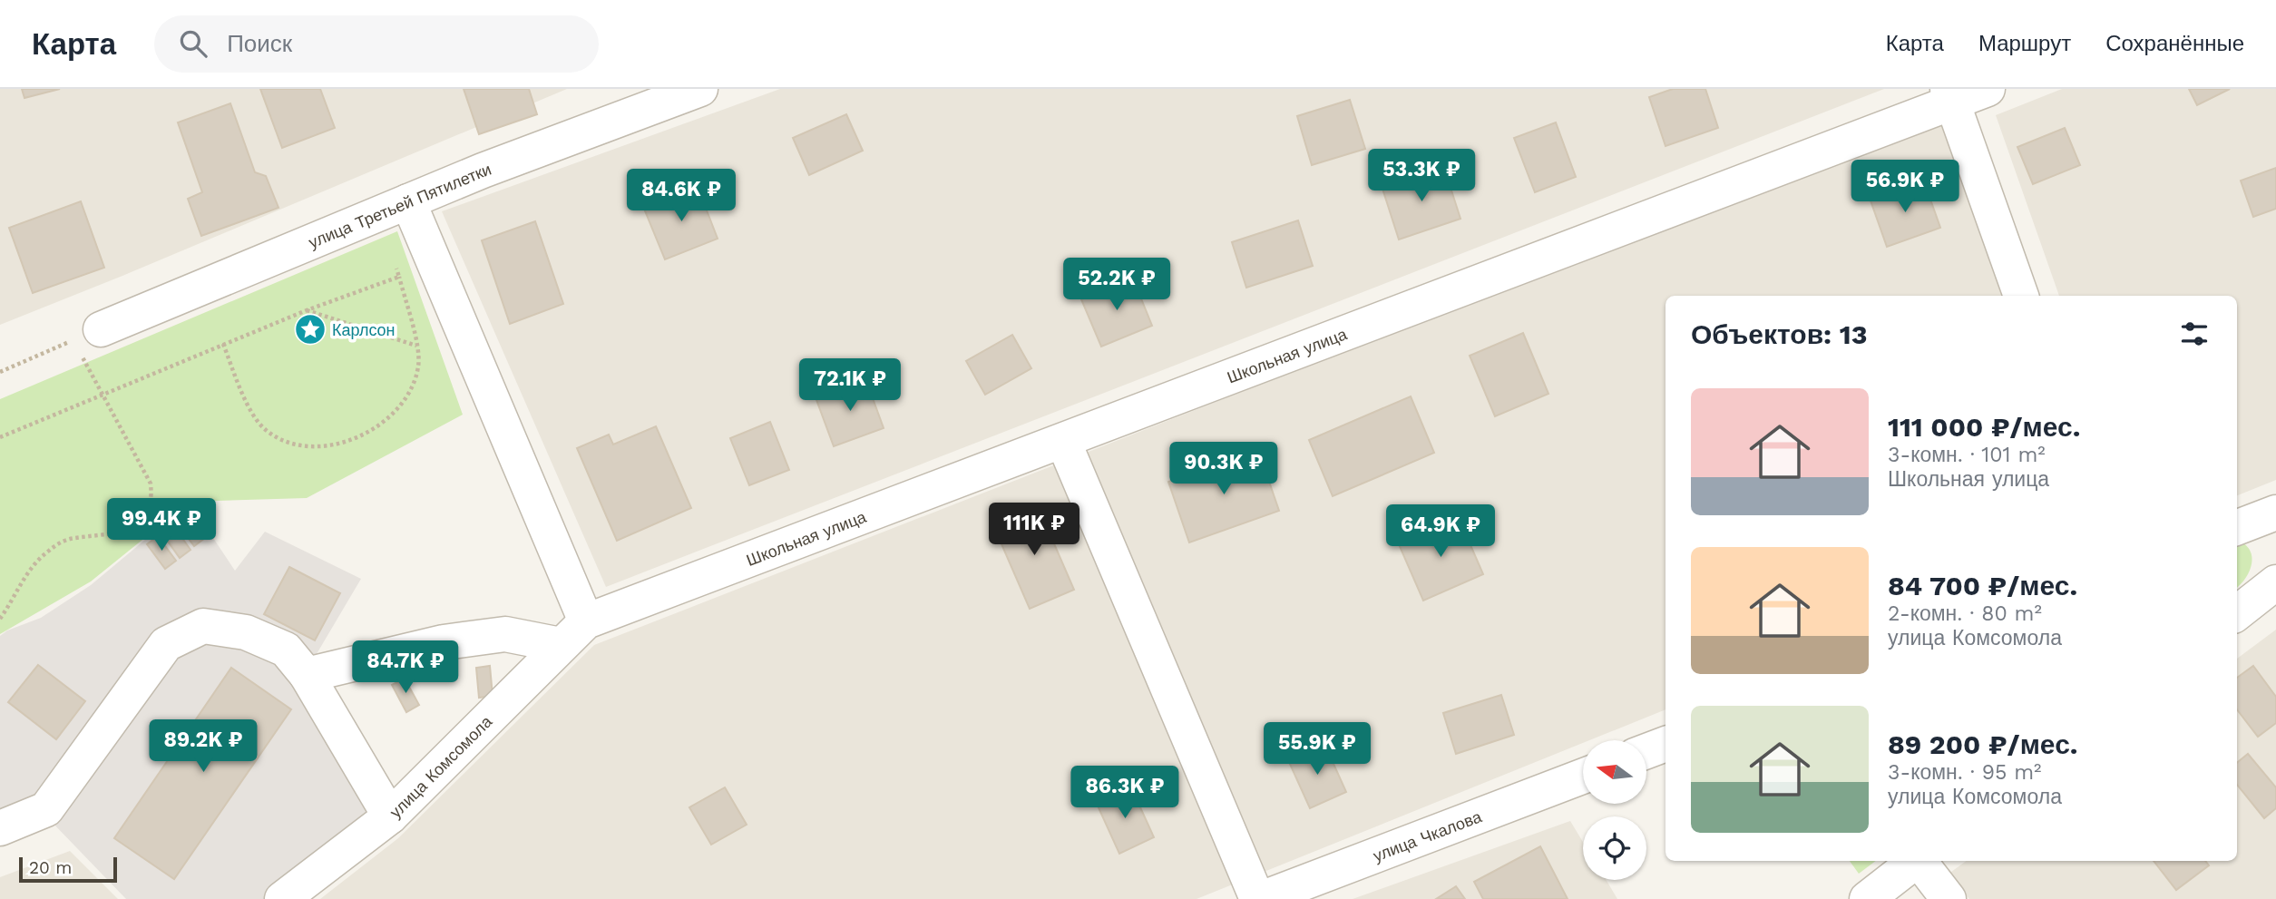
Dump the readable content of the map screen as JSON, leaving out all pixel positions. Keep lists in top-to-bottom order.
{
  "streets": {
    "street": [
      "улица Третьей Пятилетки",
      "Школьная улица",
      "улица Комсомола",
      "улица Чкалова"
    ]
  },
  "crossings": [
    ["Школьная улица", "улица Комсомола"]
  ],
  "places": {
    "place": ["Карлсон"]
  },
  "scale_bar": "20 m",
  "north": "left",
  "page": {
    "header": "Карта",
    "search": "Поиск",
    "nav": ["Карта", "Маршрут", "Сохранённые"],
    "price": [
      "53.3K ₽",
      "56.9K ₽",
      "84.6K ₽",
      "52.2K ₽",
      "72.1K ₽",
      "90.3K ₽",
      "99.4K ₽",
      "111K ₽",
      "64.9K ₽",
      "84.7K ₽",
      "89.2K ₽",
      "55.9K ₽",
      "86.3K ₽"
    ],
    "heading": "Объектов: 13",
    "list": [
      {
        "name": "111 000 ₽/мес.",
        "note": "3-комн. · 101 m² · Школьная улица"
      },
      {
        "name": "84 700 ₽/мес.",
        "note": "2-комн. · 80 m² · улица Комсомола"
      },
      {
        "name": "89 200 ₽/мес.",
        "note": "3-комн. · 95 m² · улица Комсомола"
      }
    ],
    "scale": "20 m"
  }
}
